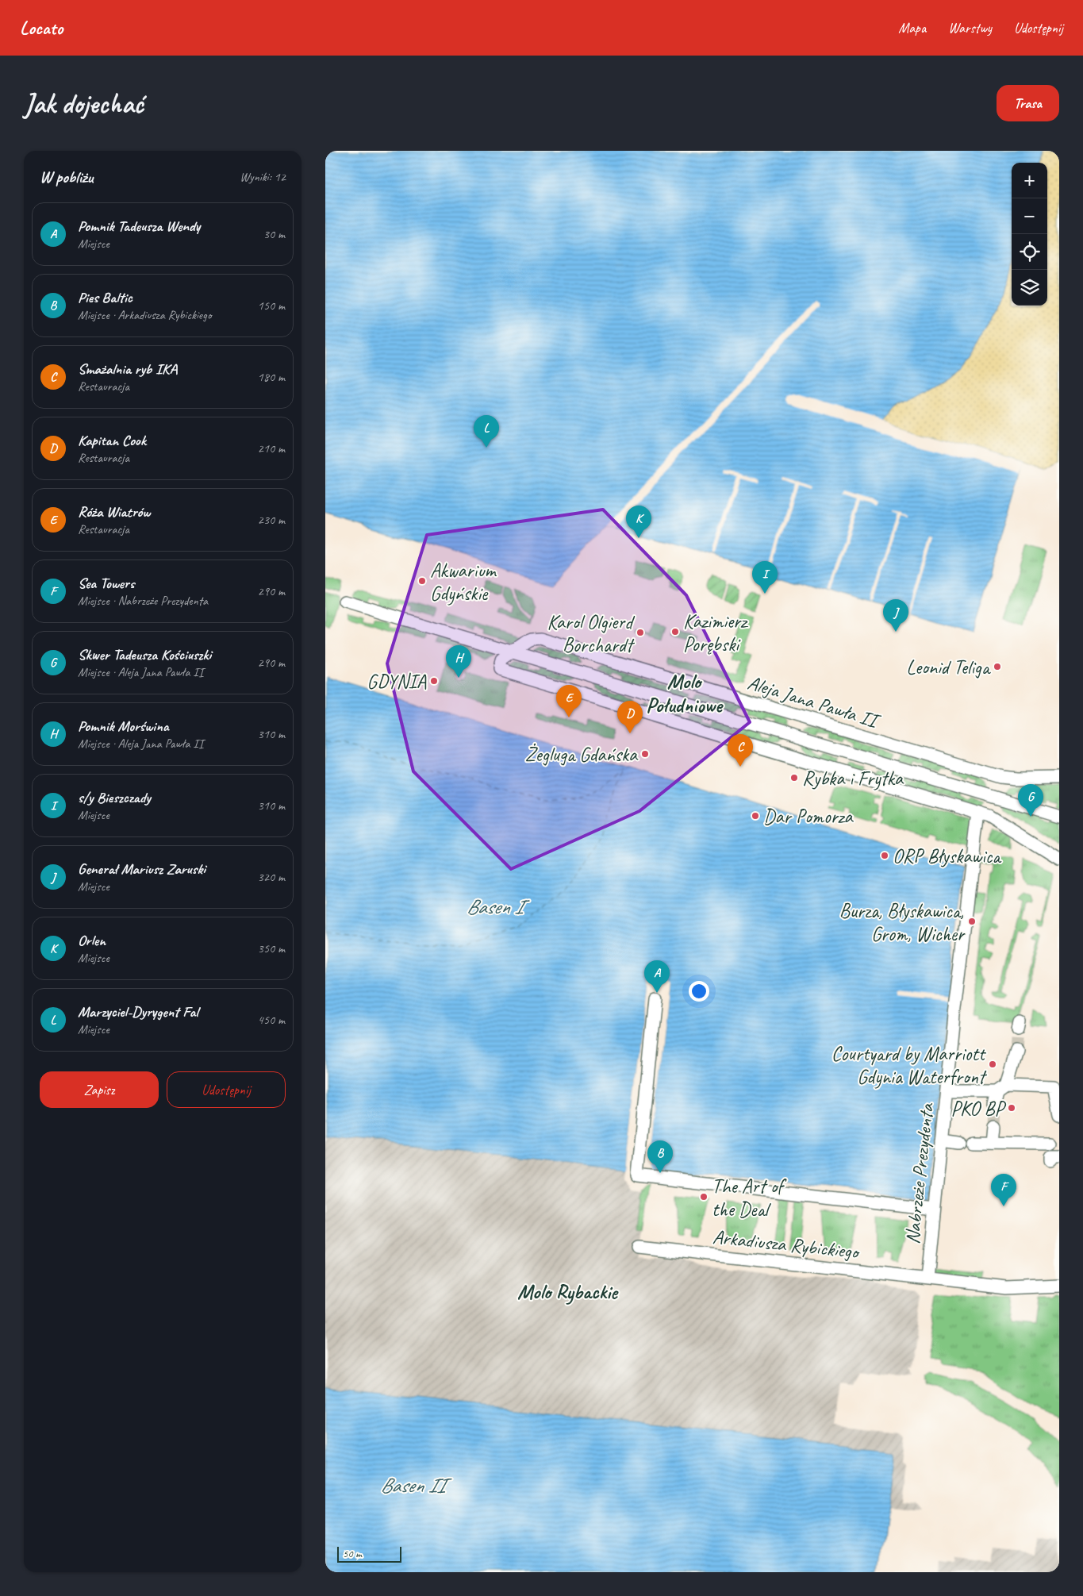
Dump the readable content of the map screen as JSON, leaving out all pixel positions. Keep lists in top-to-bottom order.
{
  "streets": {
    "street": ["Aleja Jana Pawła II", "Nabrzeże Prezydenta", "Arkadiusza Rybickiego"]
  },
  "crossings": [
    ["Aleja Jana Pawła II", "Nabrzeże Prezydenta"],
    ["Nabrzeże Prezydenta", "Arkadiusza Rybickiego"]
  ],
  "districts": ["Molo Południowe", "Molo Rybackie"],
  "water": ["Basen I", "Basen II"],
  "places": [
    "Akwarium Gdyńskie",
    "Kazimierz Porębski",
    "Karol Olgierd Borchardt",
    "Leonid Teliga",
    "GDYNIA",
    "Żegluga Gdańska",
    "Rybka i Frytka",
    "Dar Pomorza",
    "ORP Błyskawica",
    "Burza, Błyskawica, Grom, Wicher",
    "Courtyard by Marriott Gdynia Waterfront",
    "PKO BP",
    "The Art of the Deal"
  ],
  "scale_bar": "50 m",
  "page": {
    "header": "Locato",
    "nav": ["Mapa", "Warstwy", "Udostępnij"],
    "buttons": [
      "Trasa",
      ["Zapisz", "Udostępnij"]
    ],
    "title": "Jak dojechać",
    "heading": ["W pobliżu", "Wyniki: 12"],
    "map_buttons": ["+", "−"],
    "list": [
      {
        "mark": "A",
        "name": "Pomnik Tadeusza Wendy",
        "note": "Miejsce",
        "value": "30 m"
      },
      {
        "mark": "B",
        "name": "Pies Baltic",
        "note": "Miejsce · Arkadiusza Rybickiego",
        "value": "150 m"
      },
      {
        "mark": "C",
        "name": "Smażalnia ryb IKA",
        "note": "Restauracja",
        "value": "180 m"
      },
      {
        "mark": "D",
        "name": "Kapitan Cook",
        "note": "Restauracja",
        "value": "210 m"
      },
      {
        "mark": "E",
        "name": "Róża Wiatrów",
        "note": "Restauracja",
        "value": "230 m"
      },
      {
        "mark": "F",
        "name": "Sea Towers",
        "note": "Miejsce · Nabrzeże Prezydenta",
        "value": "290 m"
      },
      {
        "mark": "G",
        "name": "Skwer Tadeusza Kościuszki",
        "note": "Miejsce · Aleja Jana Pawła II",
        "value": "290 m"
      },
      {
        "mark": "H",
        "name": "Pomnik Morświna",
        "note": "Miejsce · Aleja Jana Pawła II",
        "value": "310 m"
      },
      {
        "mark": "I",
        "name": "s/y Bieszczady",
        "note": "Miejsce",
        "value": "310 m"
      },
      {
        "mark": "J",
        "name": "Generał Mariusz Zaruski",
        "note": "Miejsce",
        "value": "320 m"
      },
      {
        "mark": "K",
        "name": "Orlen",
        "note": "Miejsce",
        "value": "350 m"
      },
      {
        "mark": "L",
        "name": "Marzyciel-Dyrygent Fal",
        "note": "Miejsce",
        "value": "450 m"
      }
    ],
    "pins": [
      "L",
      "K",
      "I",
      "J",
      "H",
      "E",
      "D",
      "C",
      "G",
      "A",
      "B",
      "F"
    ],
    "scale": "50 m"
  }
}
